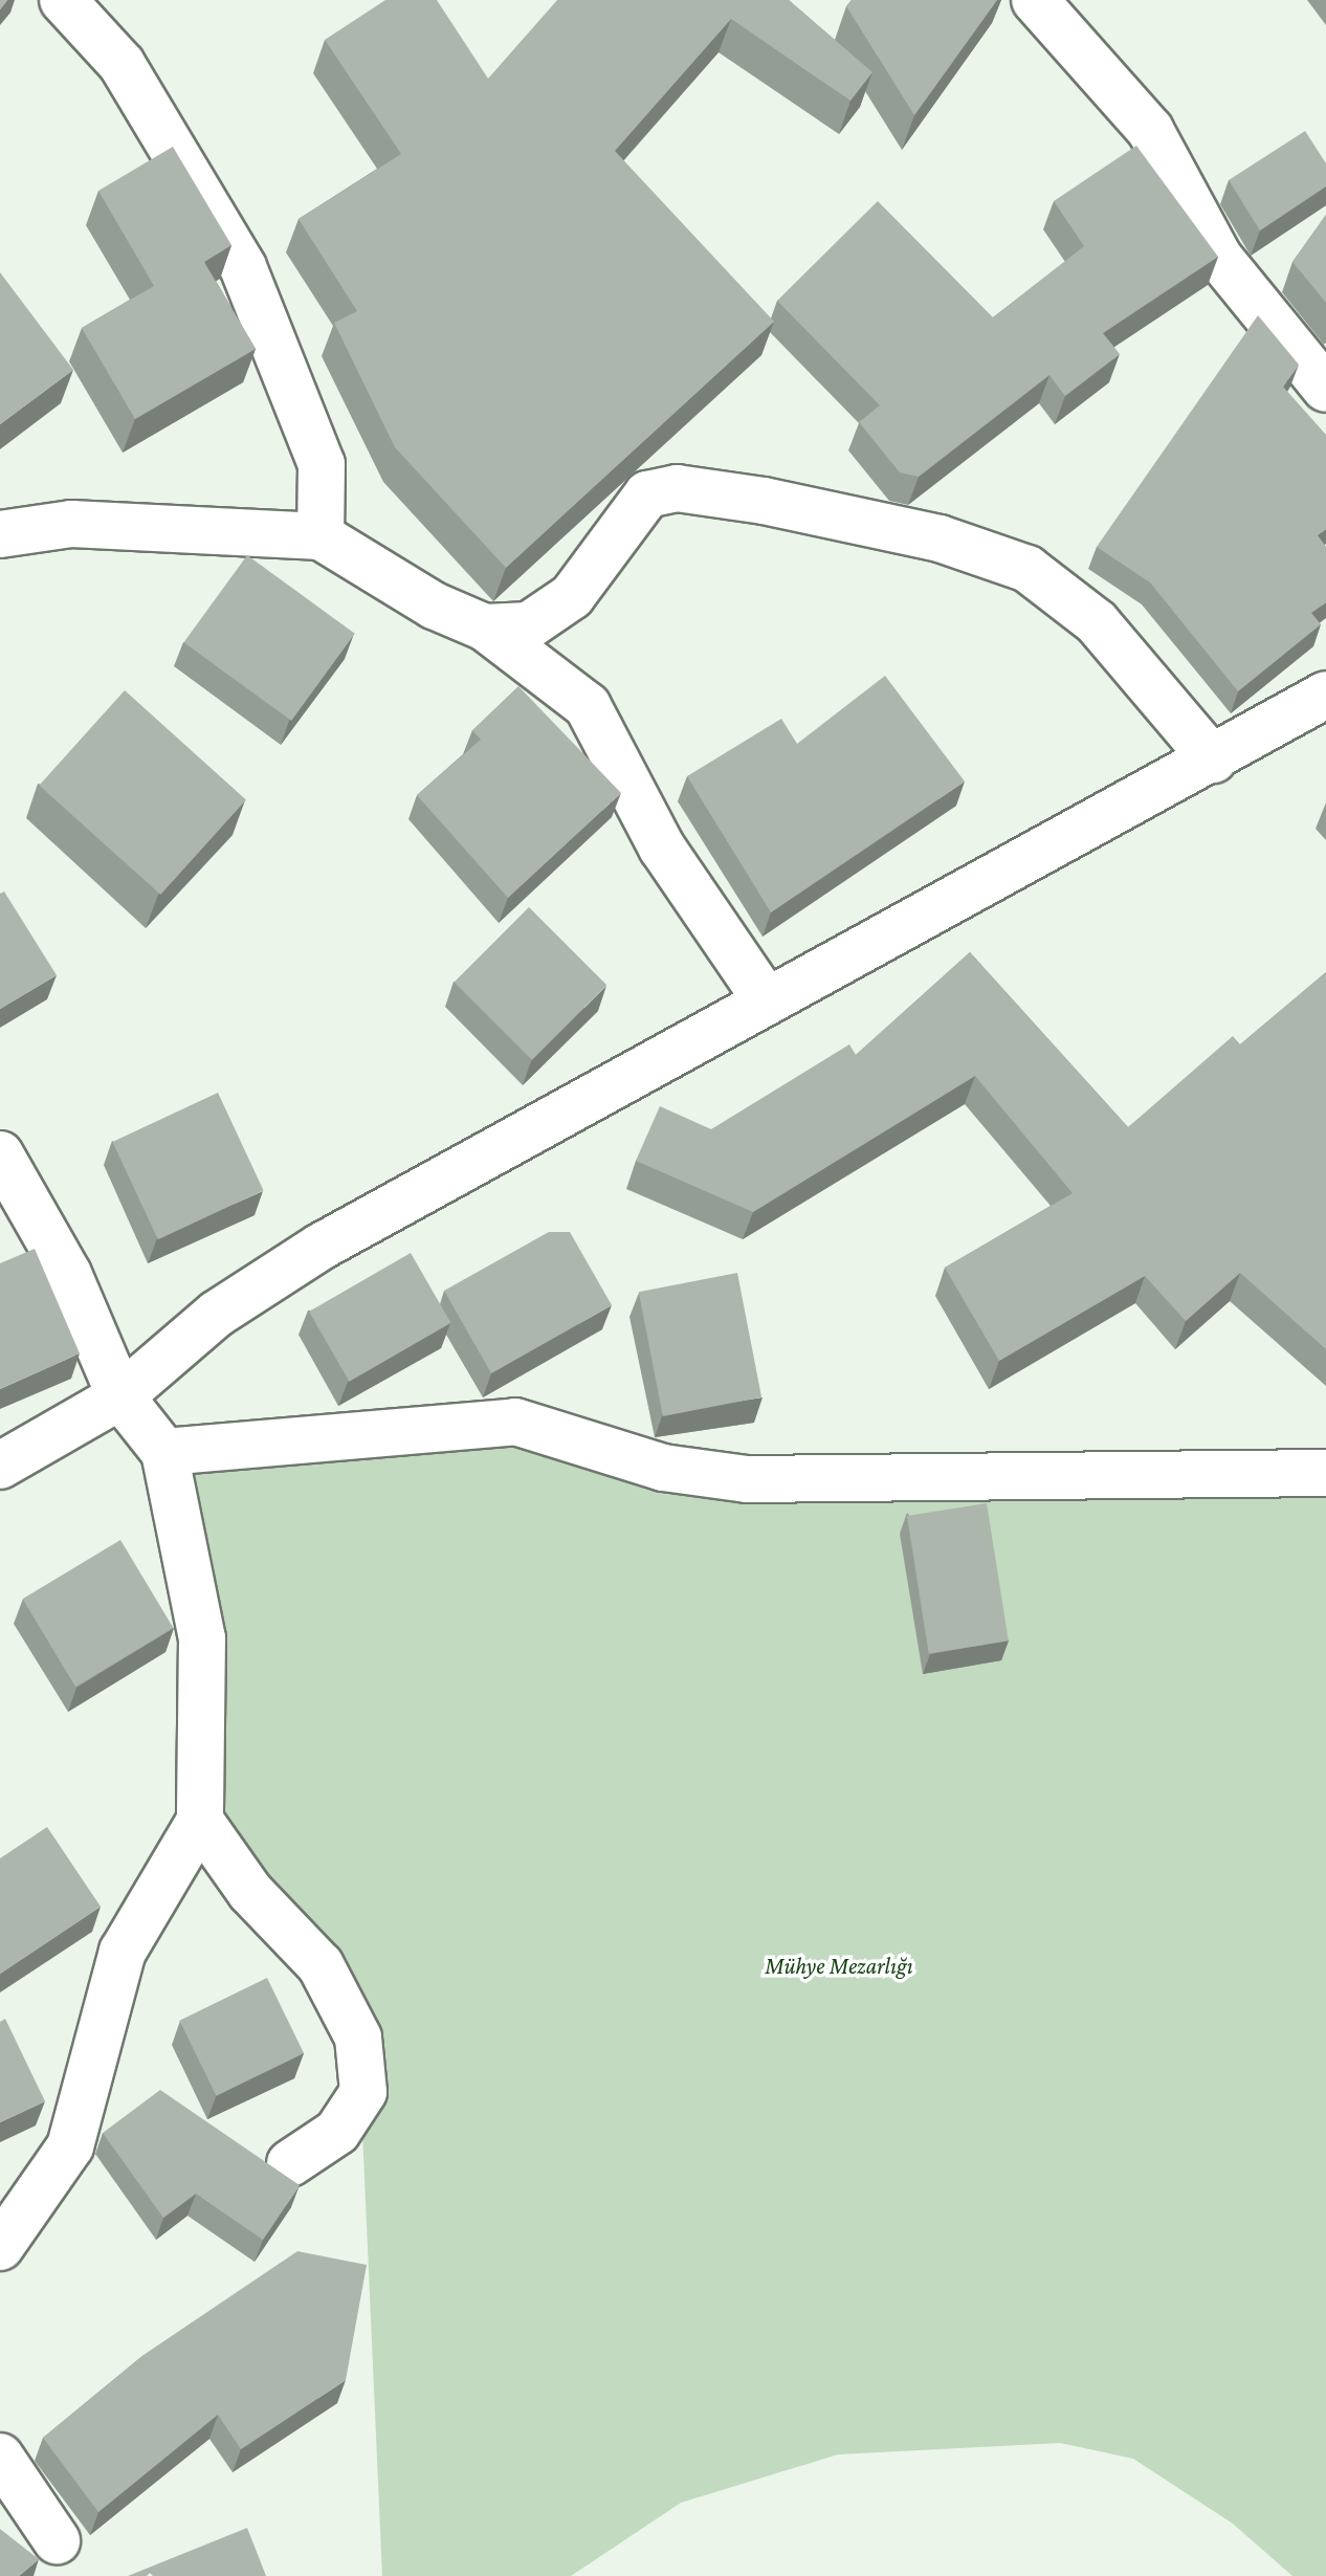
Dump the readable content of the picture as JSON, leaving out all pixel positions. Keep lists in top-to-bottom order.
{
  "parks": ["Mühye Mezarlığı"]
}
